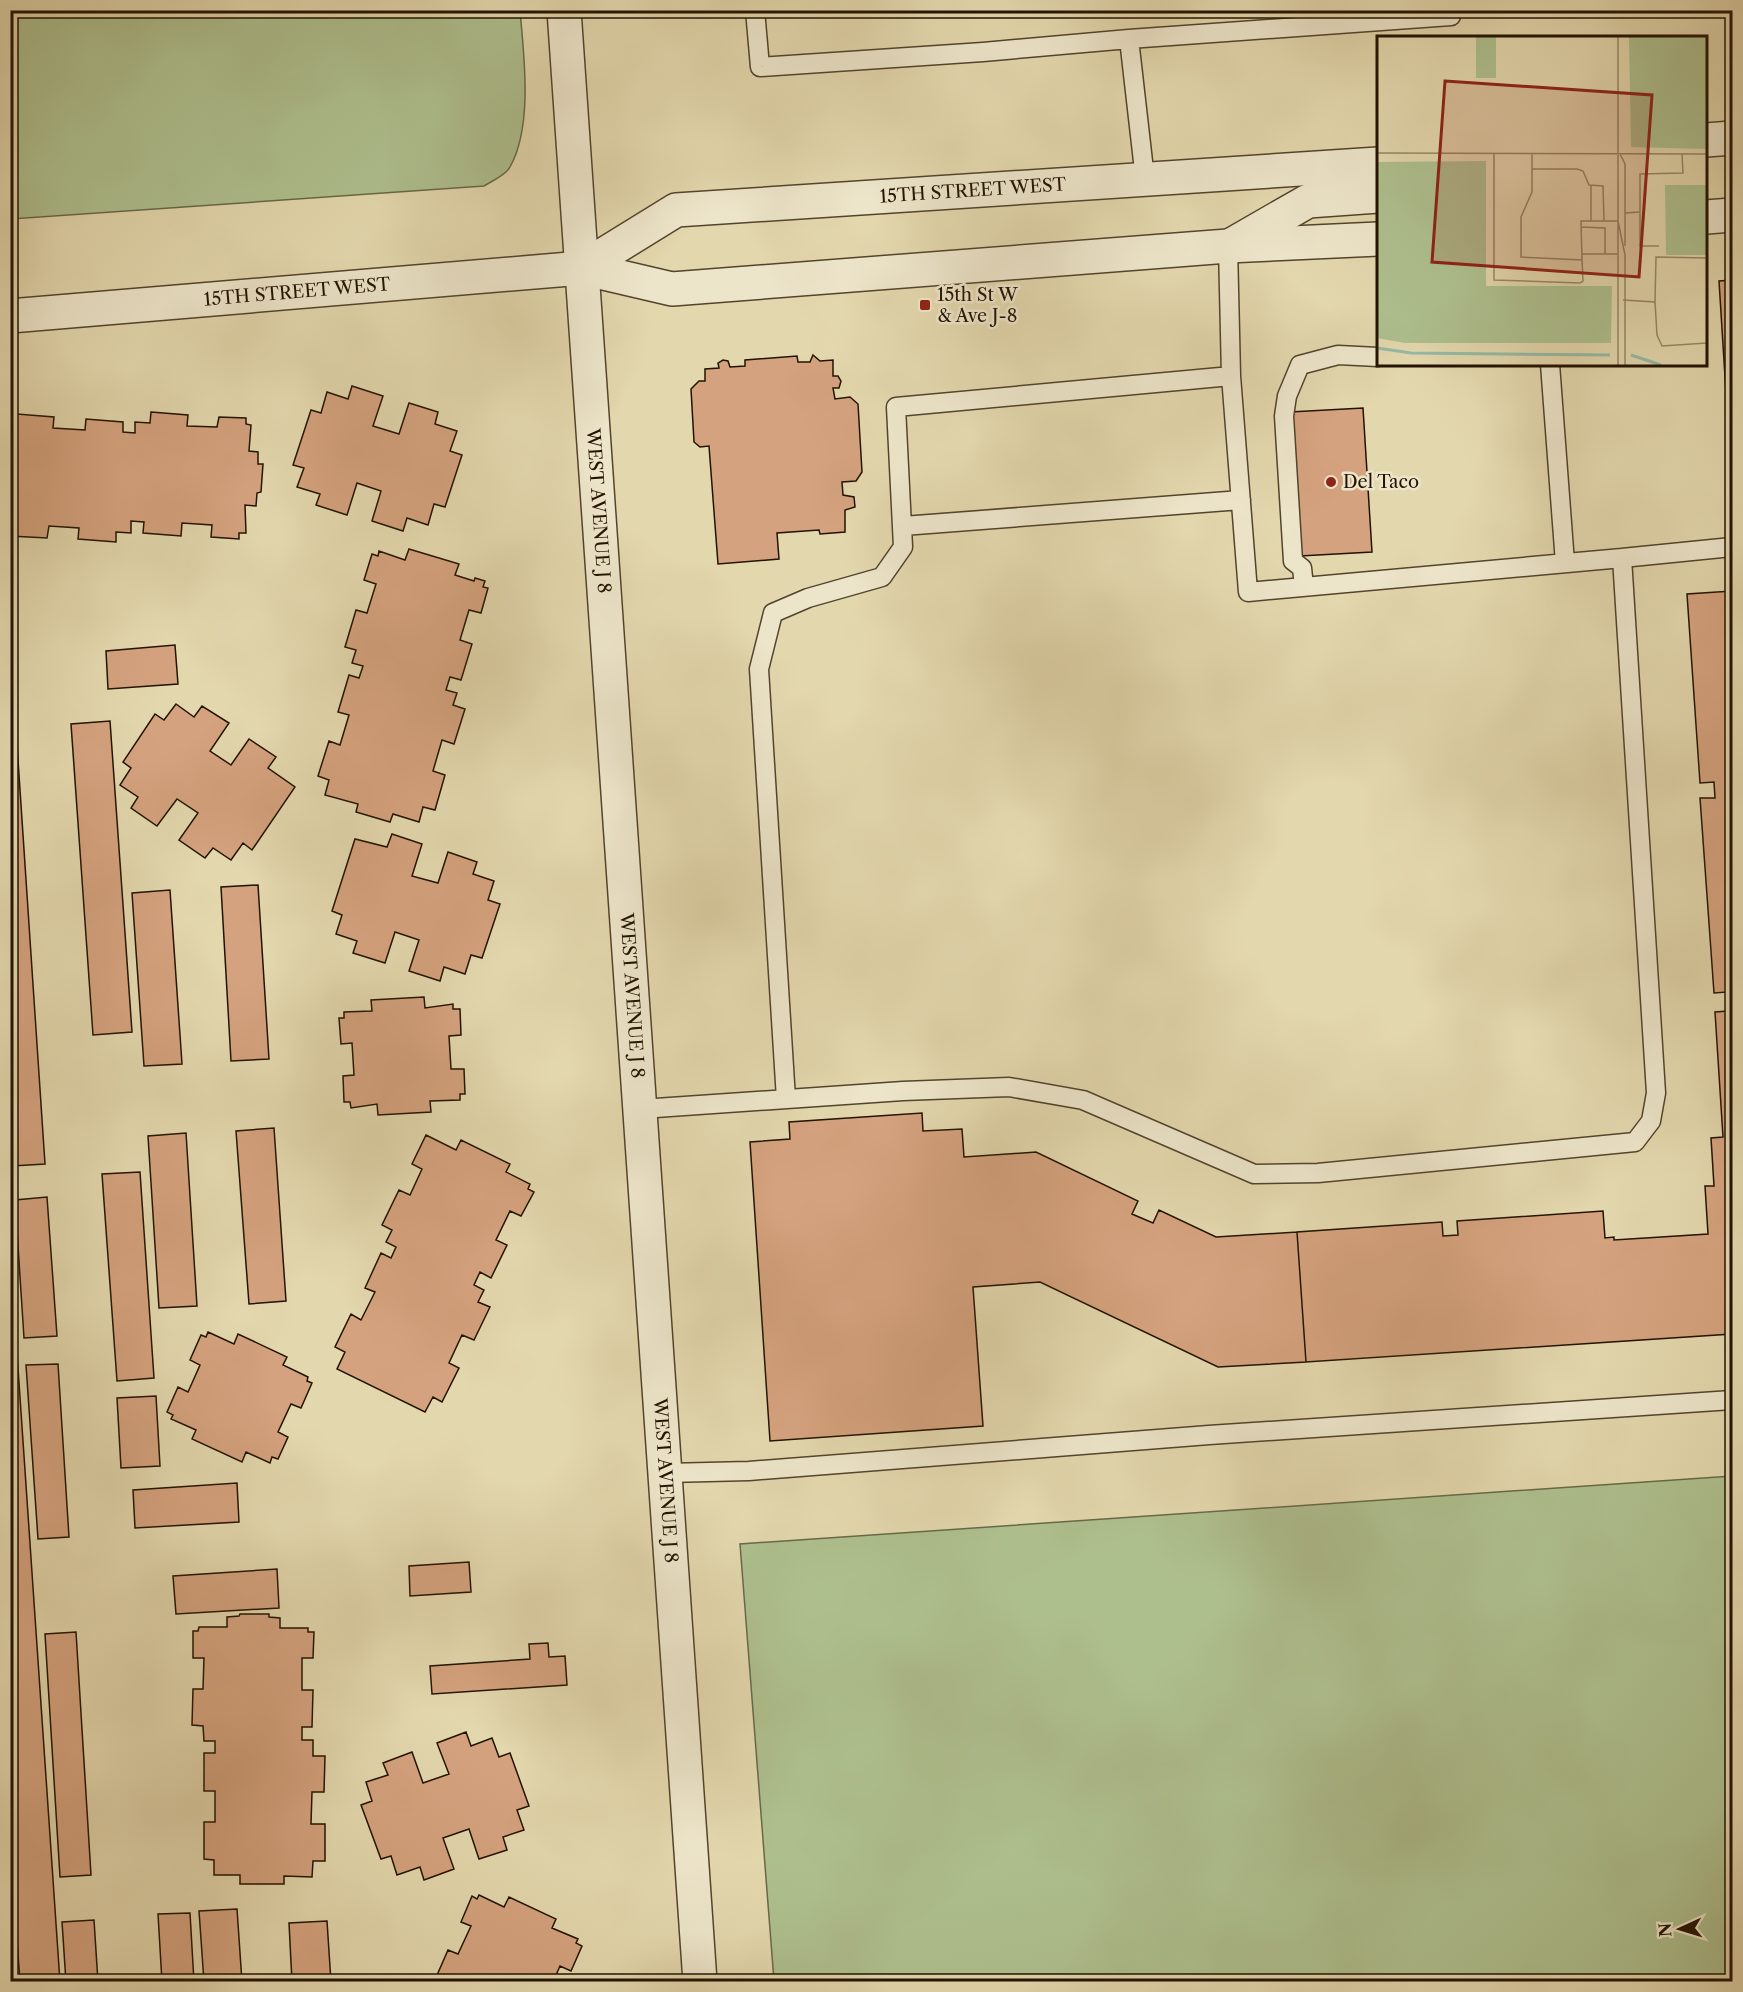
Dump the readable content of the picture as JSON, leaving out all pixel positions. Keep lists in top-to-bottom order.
{
  "streets": {
    "street": ["15TH STREET WEST", "WEST AVENUE J 8"]
  },
  "crossings": [
    ["15TH STREET WEST", "WEST AVENUE J 8"]
  ],
  "places": {
    "transit": ["15th St W & Ave J-8"],
    "other": ["Del Taco"]
  },
  "north": "left"
}
